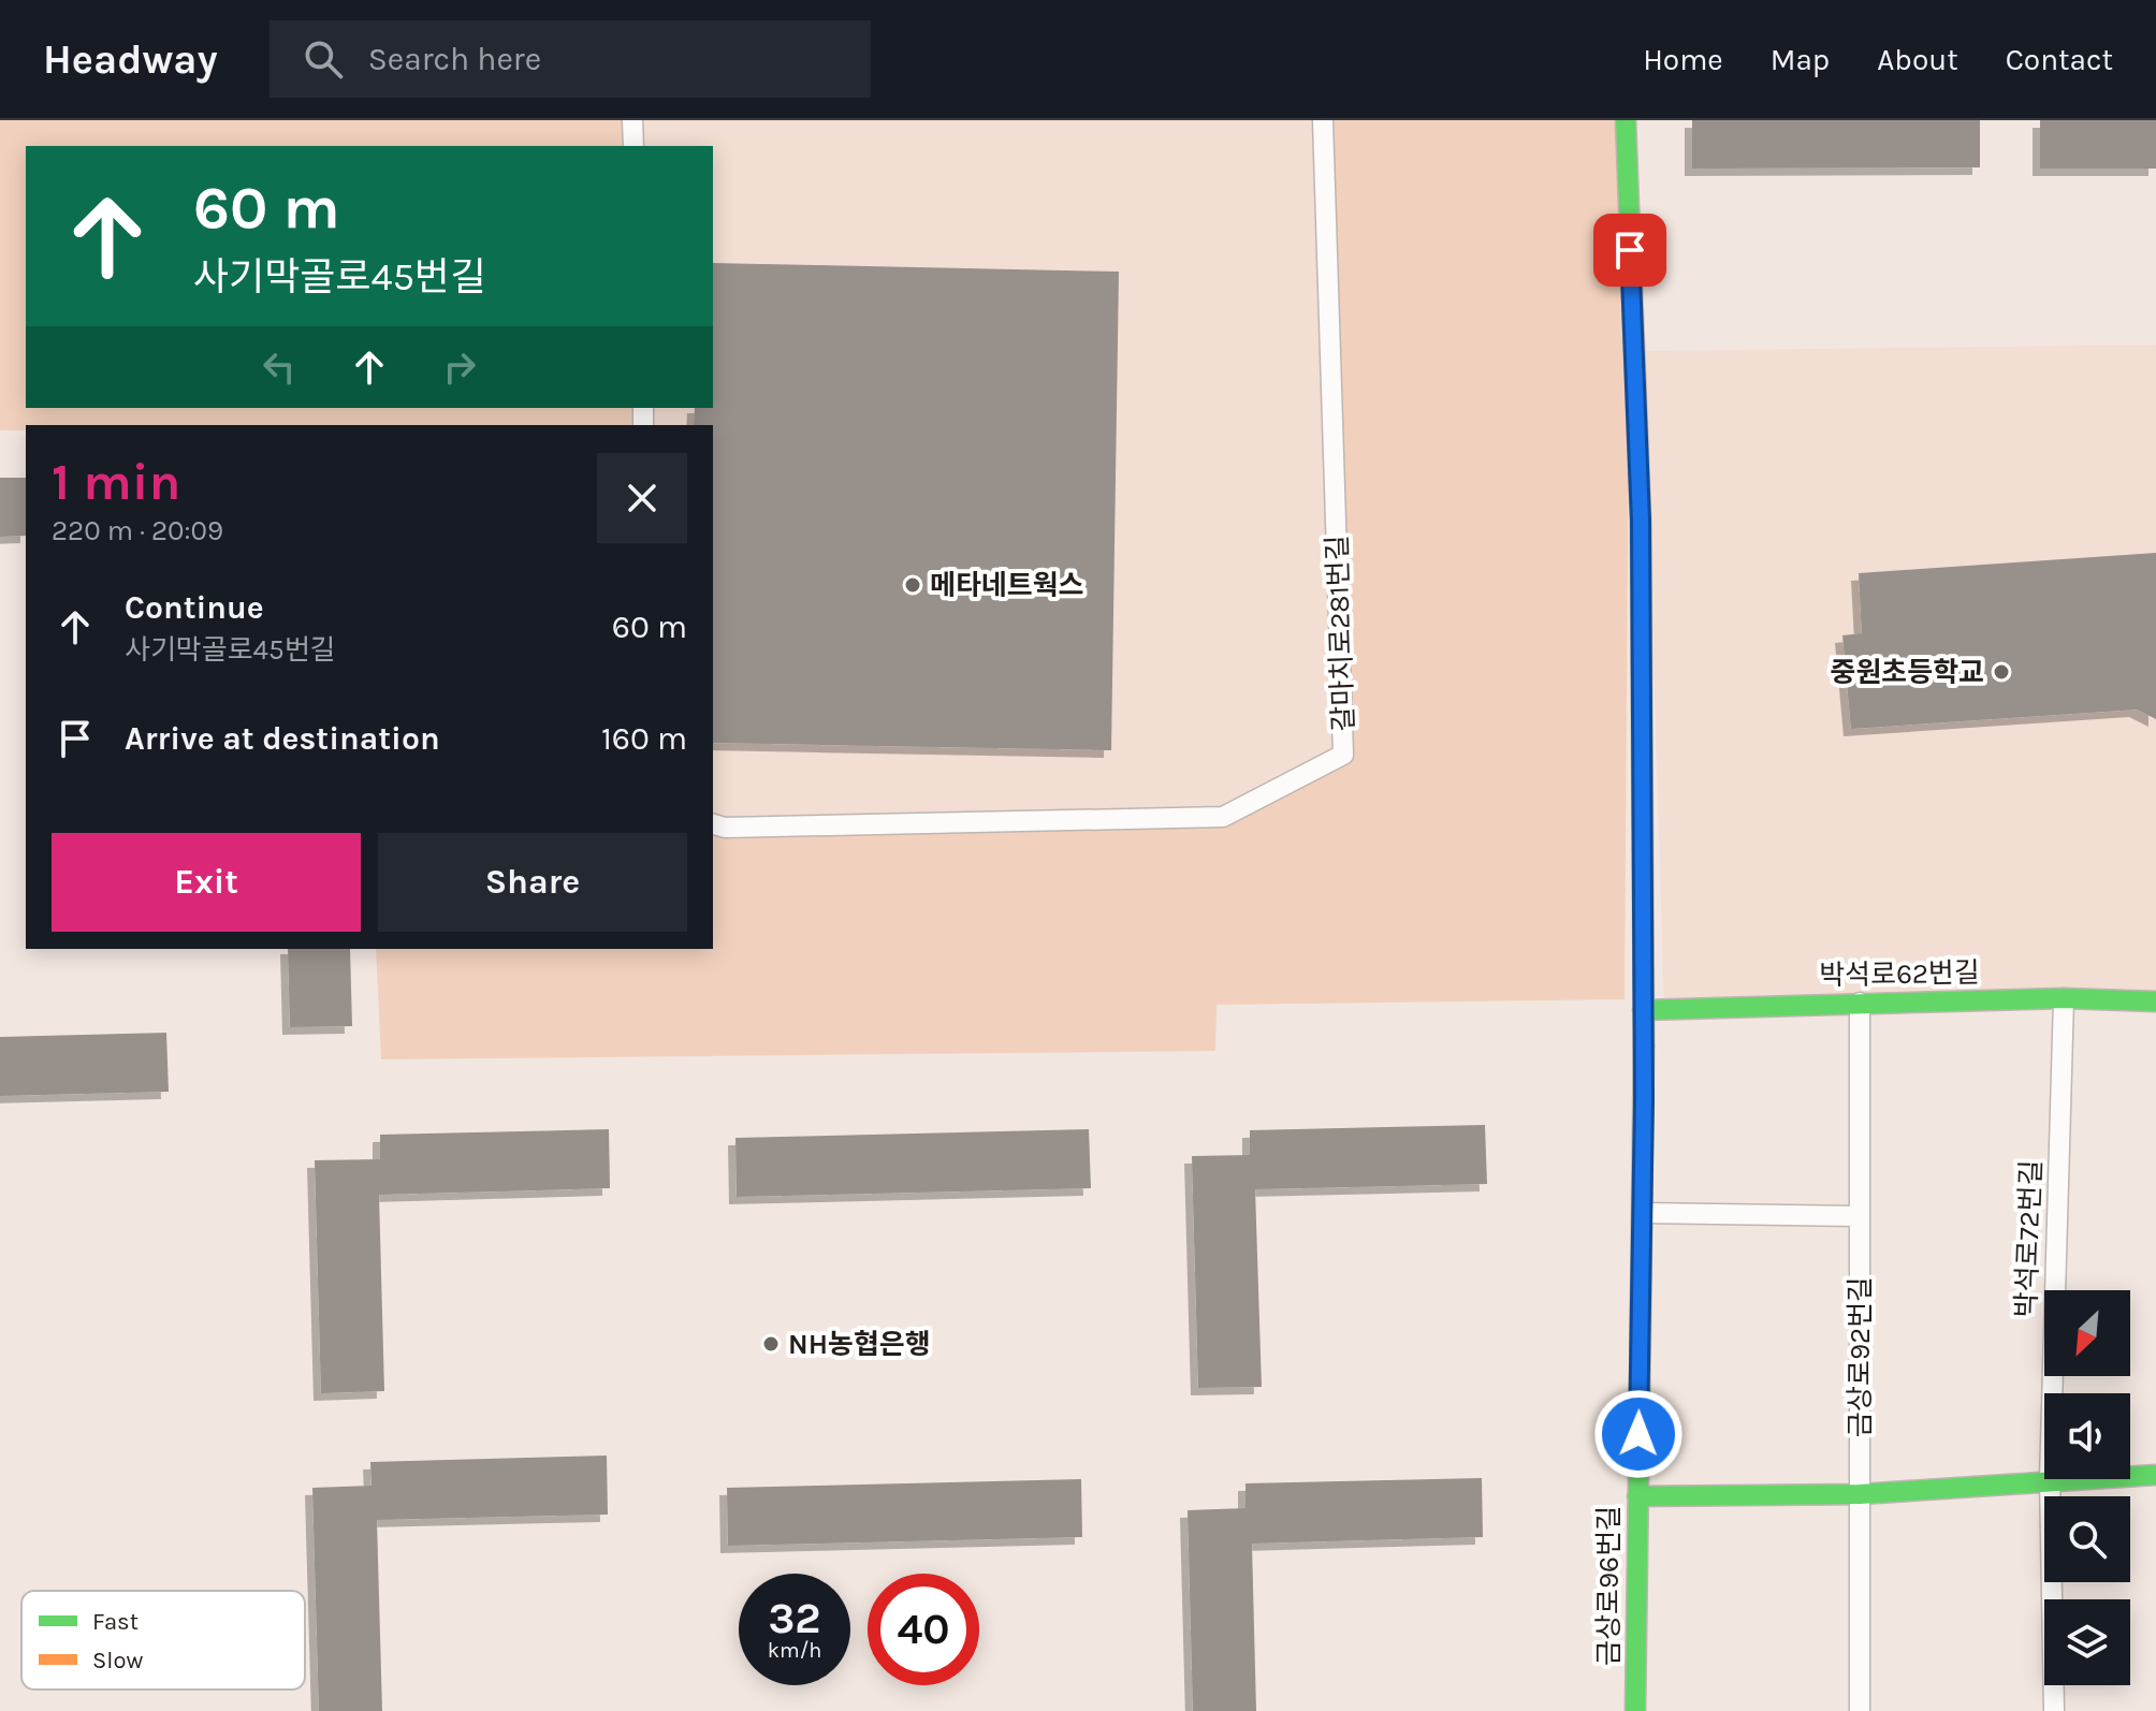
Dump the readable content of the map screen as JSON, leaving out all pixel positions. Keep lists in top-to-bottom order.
{
  "streets": {
    "street": ["박석로62번길", "금상로96번길"],
    "lane": ["갈마치로281번길", "박석로72번길", "금상로92번길"]
  },
  "crossings": [
    ["박석로62번길", "박석로72번길"],
    ["박석로62번길", "금상로92번길"],
    ["박석로62번길", "금상로96번길"]
  ],
  "places": ["메타네트웍스", "중원초등학교", "NH농협은행"],
  "legend": ["Fast", "Slow"],
  "north": "bottom left",
  "page": {
    "header": "Headway",
    "search": "Search here",
    "nav": [
      "Home",
      "Map",
      "About",
      "Contact"
    ],
    "turn": ["60 m", "사기막골로45번길"],
    "heading": ["1 min", "220 m · 20:09"],
    "list": [
      {
        "name": "Continue",
        "note": "사기막골로45번길",
        "value": "60 m"
      },
      {
        "name": "Arrive at destination",
        "value": "160 m"
      }
    ],
    "buttons": ["Exit", "Share"],
    "speed": "32 km/h",
    "limit": "40"
  }
}
